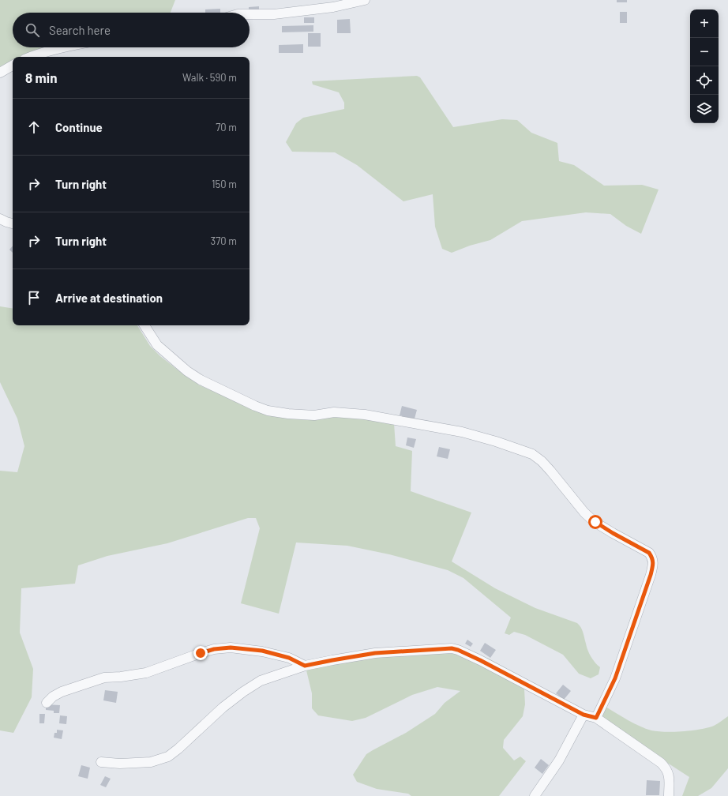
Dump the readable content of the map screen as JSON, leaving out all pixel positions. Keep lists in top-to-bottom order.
{
  "page": {
    "map_buttons": ["+", "−"],
    "search": "Search here",
    "heading": ["8 min", "Walk · 590 m"],
    "list": [
      ["Continue", "70 m"],
      ["Turn right", "150 m"],
      ["Turn right", "370 m"],
      "Arrive at destination"
    ]
  }
}
